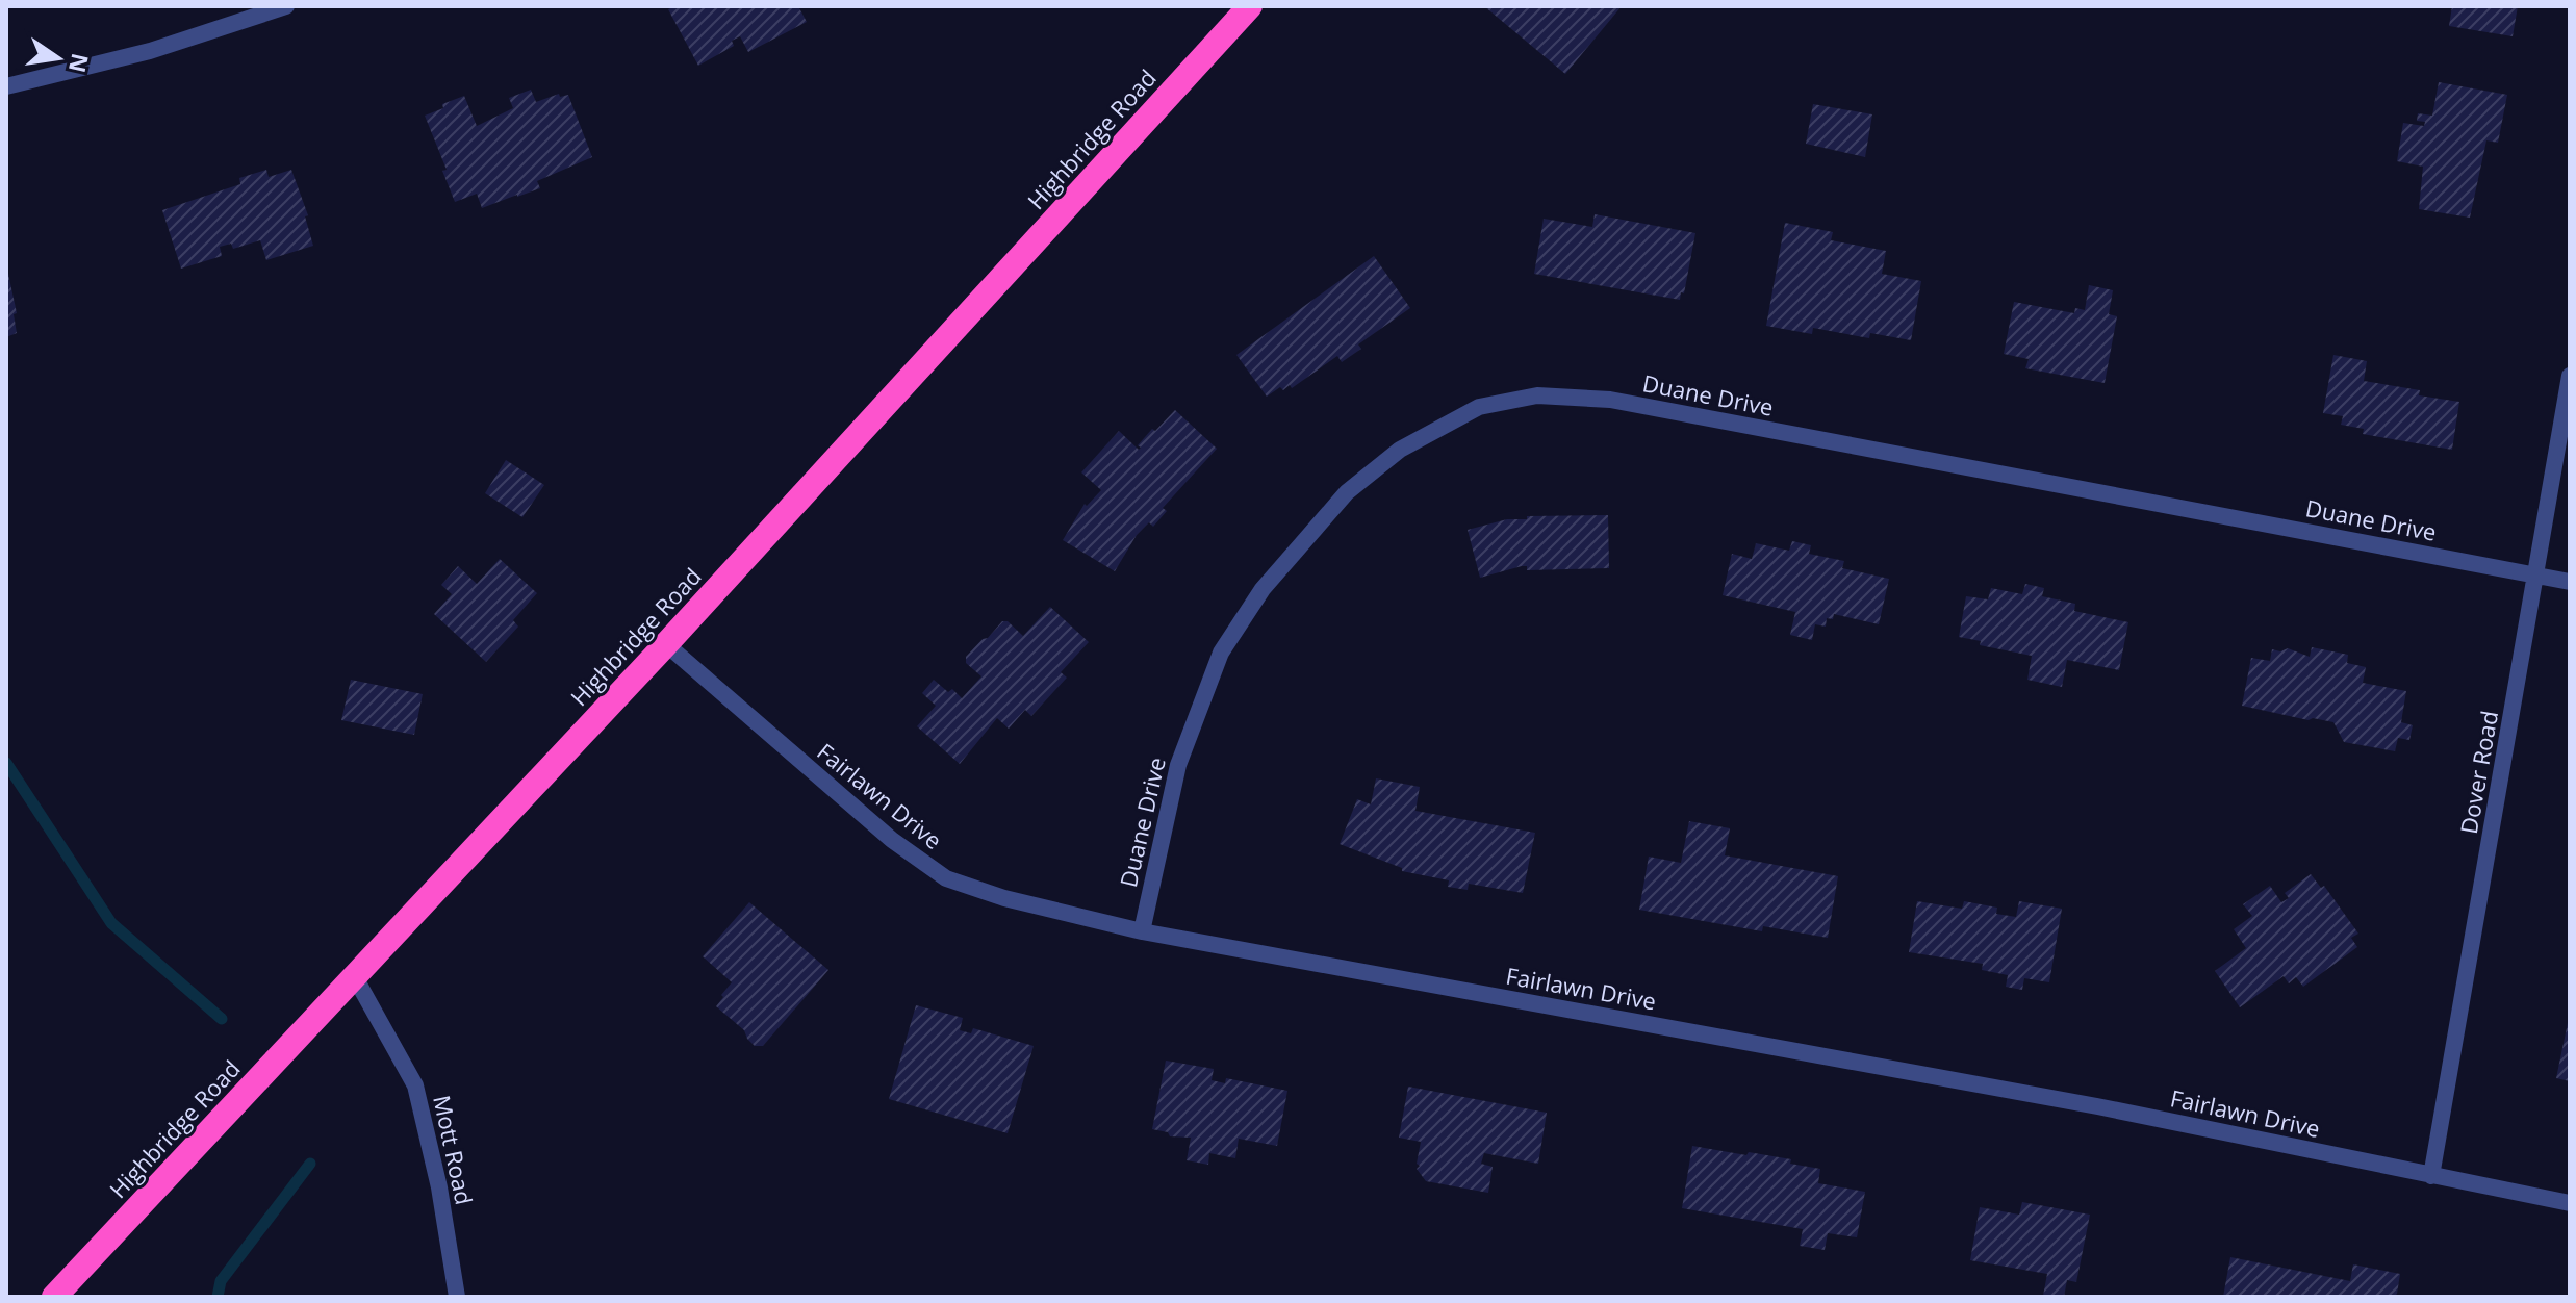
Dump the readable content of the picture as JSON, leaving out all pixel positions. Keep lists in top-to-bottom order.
{
  "streets": {
    "highway": ["Highbridge Road"],
    "street": [
      "Duane Drive",
      "Dover Road",
      "Fairlawn Drive",
      "Mott Road"
    ]
  },
  "crossings": [
    ["Highbridge Road", "Fairlawn Drive"],
    ["Highbridge Road", "Mott Road"],
    ["Duane Drive", "Dover Road"],
    ["Duane Drive", "Fairlawn Drive"],
    ["Dover Road", "Fairlawn Drive"]
  ],
  "north": "right"
}
